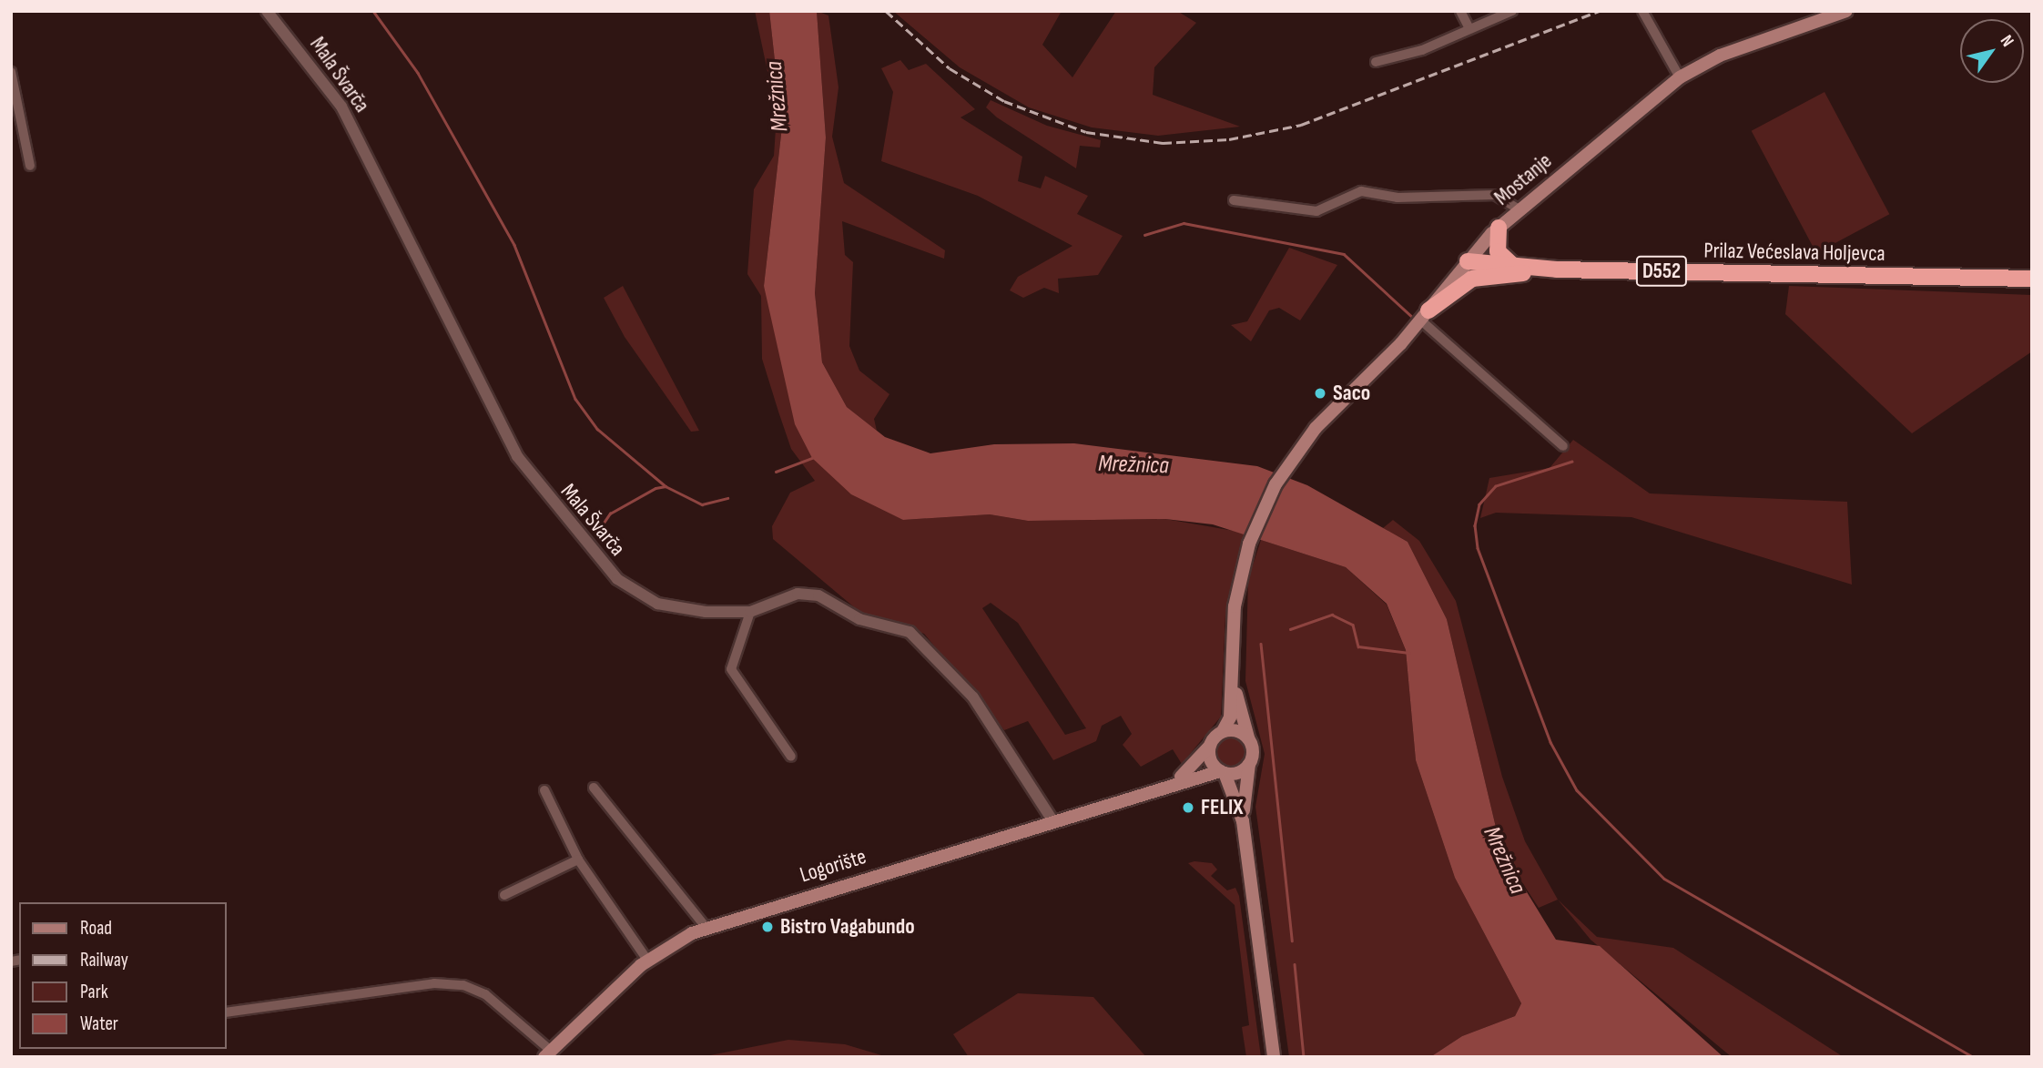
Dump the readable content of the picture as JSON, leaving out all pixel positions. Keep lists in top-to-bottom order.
{
  "streets": {
    "highway": ["Prilaz Većeslava Holjevca", "D552"],
    "main road": ["Mostanje", "Logorište"],
    "street": ["Mala Švarča"]
  },
  "crossings": [
    ["Mala Švarča", "Logorište"],
    ["Mostanje", "Prilaz Većeslava Holjevca"],
    ["Mostanje", "Logorište"]
  ],
  "water": ["Mrežnica"],
  "places": ["Saco", "FELIX", "Bistro Vagabundo"],
  "legend": [
    "Road",
    "Railway",
    "Park",
    "Water"
  ],
  "north": "top right"
}
